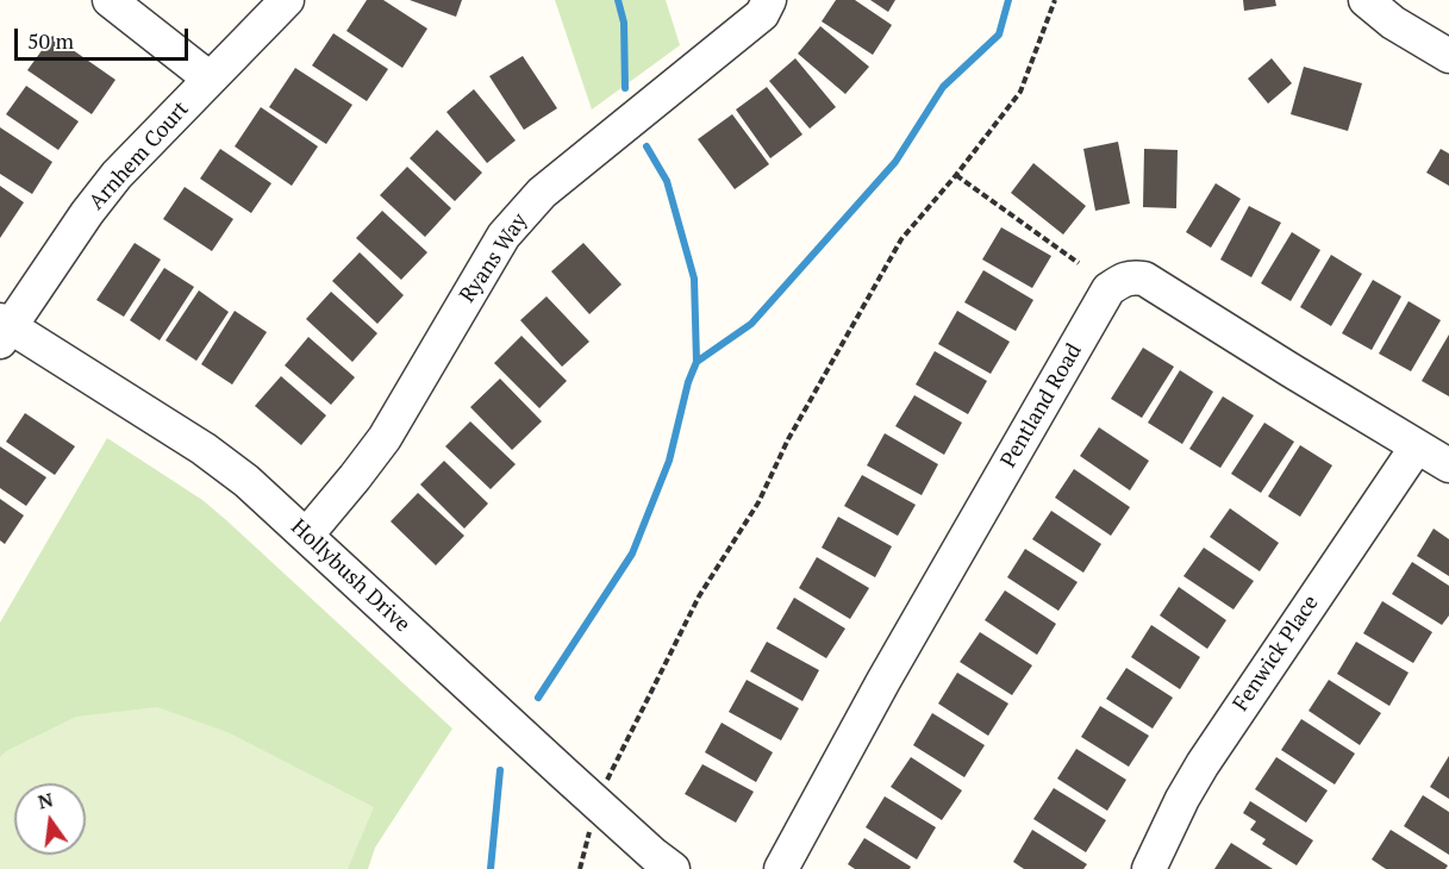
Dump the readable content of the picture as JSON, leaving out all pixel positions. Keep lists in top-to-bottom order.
{
  "streets": {
    "street": [
      "Arnhem Court",
      "Ryans Way",
      "Pentland Road",
      "Hollybush Drive",
      "Fenwick Place"
    ]
  },
  "crossings": [
    ["Arnhem Court", "Hollybush Drive"],
    ["Ryans Way", "Hollybush Drive"],
    ["Pentland Road", "Fenwick Place"]
  ],
  "scale_bar": "50 m",
  "north": "top"
}
